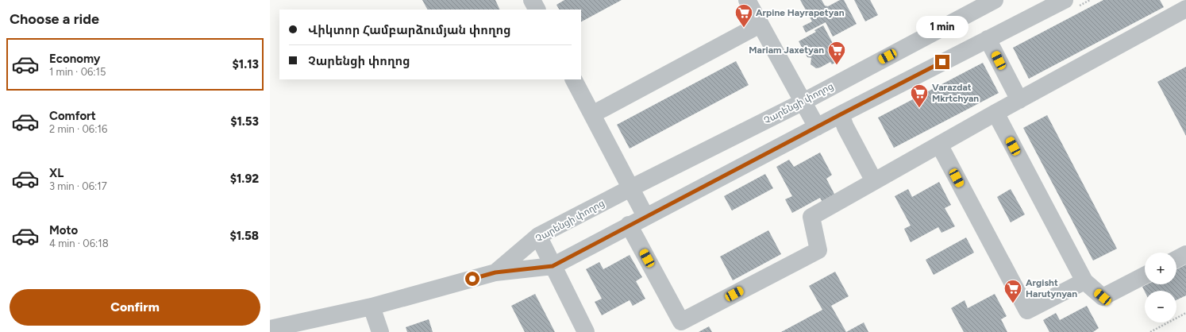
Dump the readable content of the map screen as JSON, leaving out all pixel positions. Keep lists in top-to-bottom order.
{
  "streets": {
    "street": ["Չարենցի փողոց"]
  },
  "places": {
    "supermarket": [
      "Arpine Hayrapetyan",
      "Mariam Jaxetyan",
      "Varazdat Mkrtchyan",
      "Argisht Harutynyan"
    ]
  },
  "page": {
    "heading": "Choose a ride",
    "banner": ["Վիկտոր Համբարձումյան փողոց", "Չարենցի փողոց"],
    "bubble": "1 min",
    "list": [
      {
        "name": "Economy",
        "note": "1 min · 06:15",
        "value": "$1.13"
      },
      {
        "name": "Comfort",
        "note": "2 min · 06:16",
        "value": "$1.53"
      },
      {
        "name": "XL",
        "note": "3 min · 06:17",
        "value": "$1.92"
      },
      {
        "name": "Moto",
        "note": "4 min · 06:18",
        "value": "$1.58"
      }
    ],
    "map_buttons": ["+", "−"],
    "buttons": "Confirm"
  }
}
